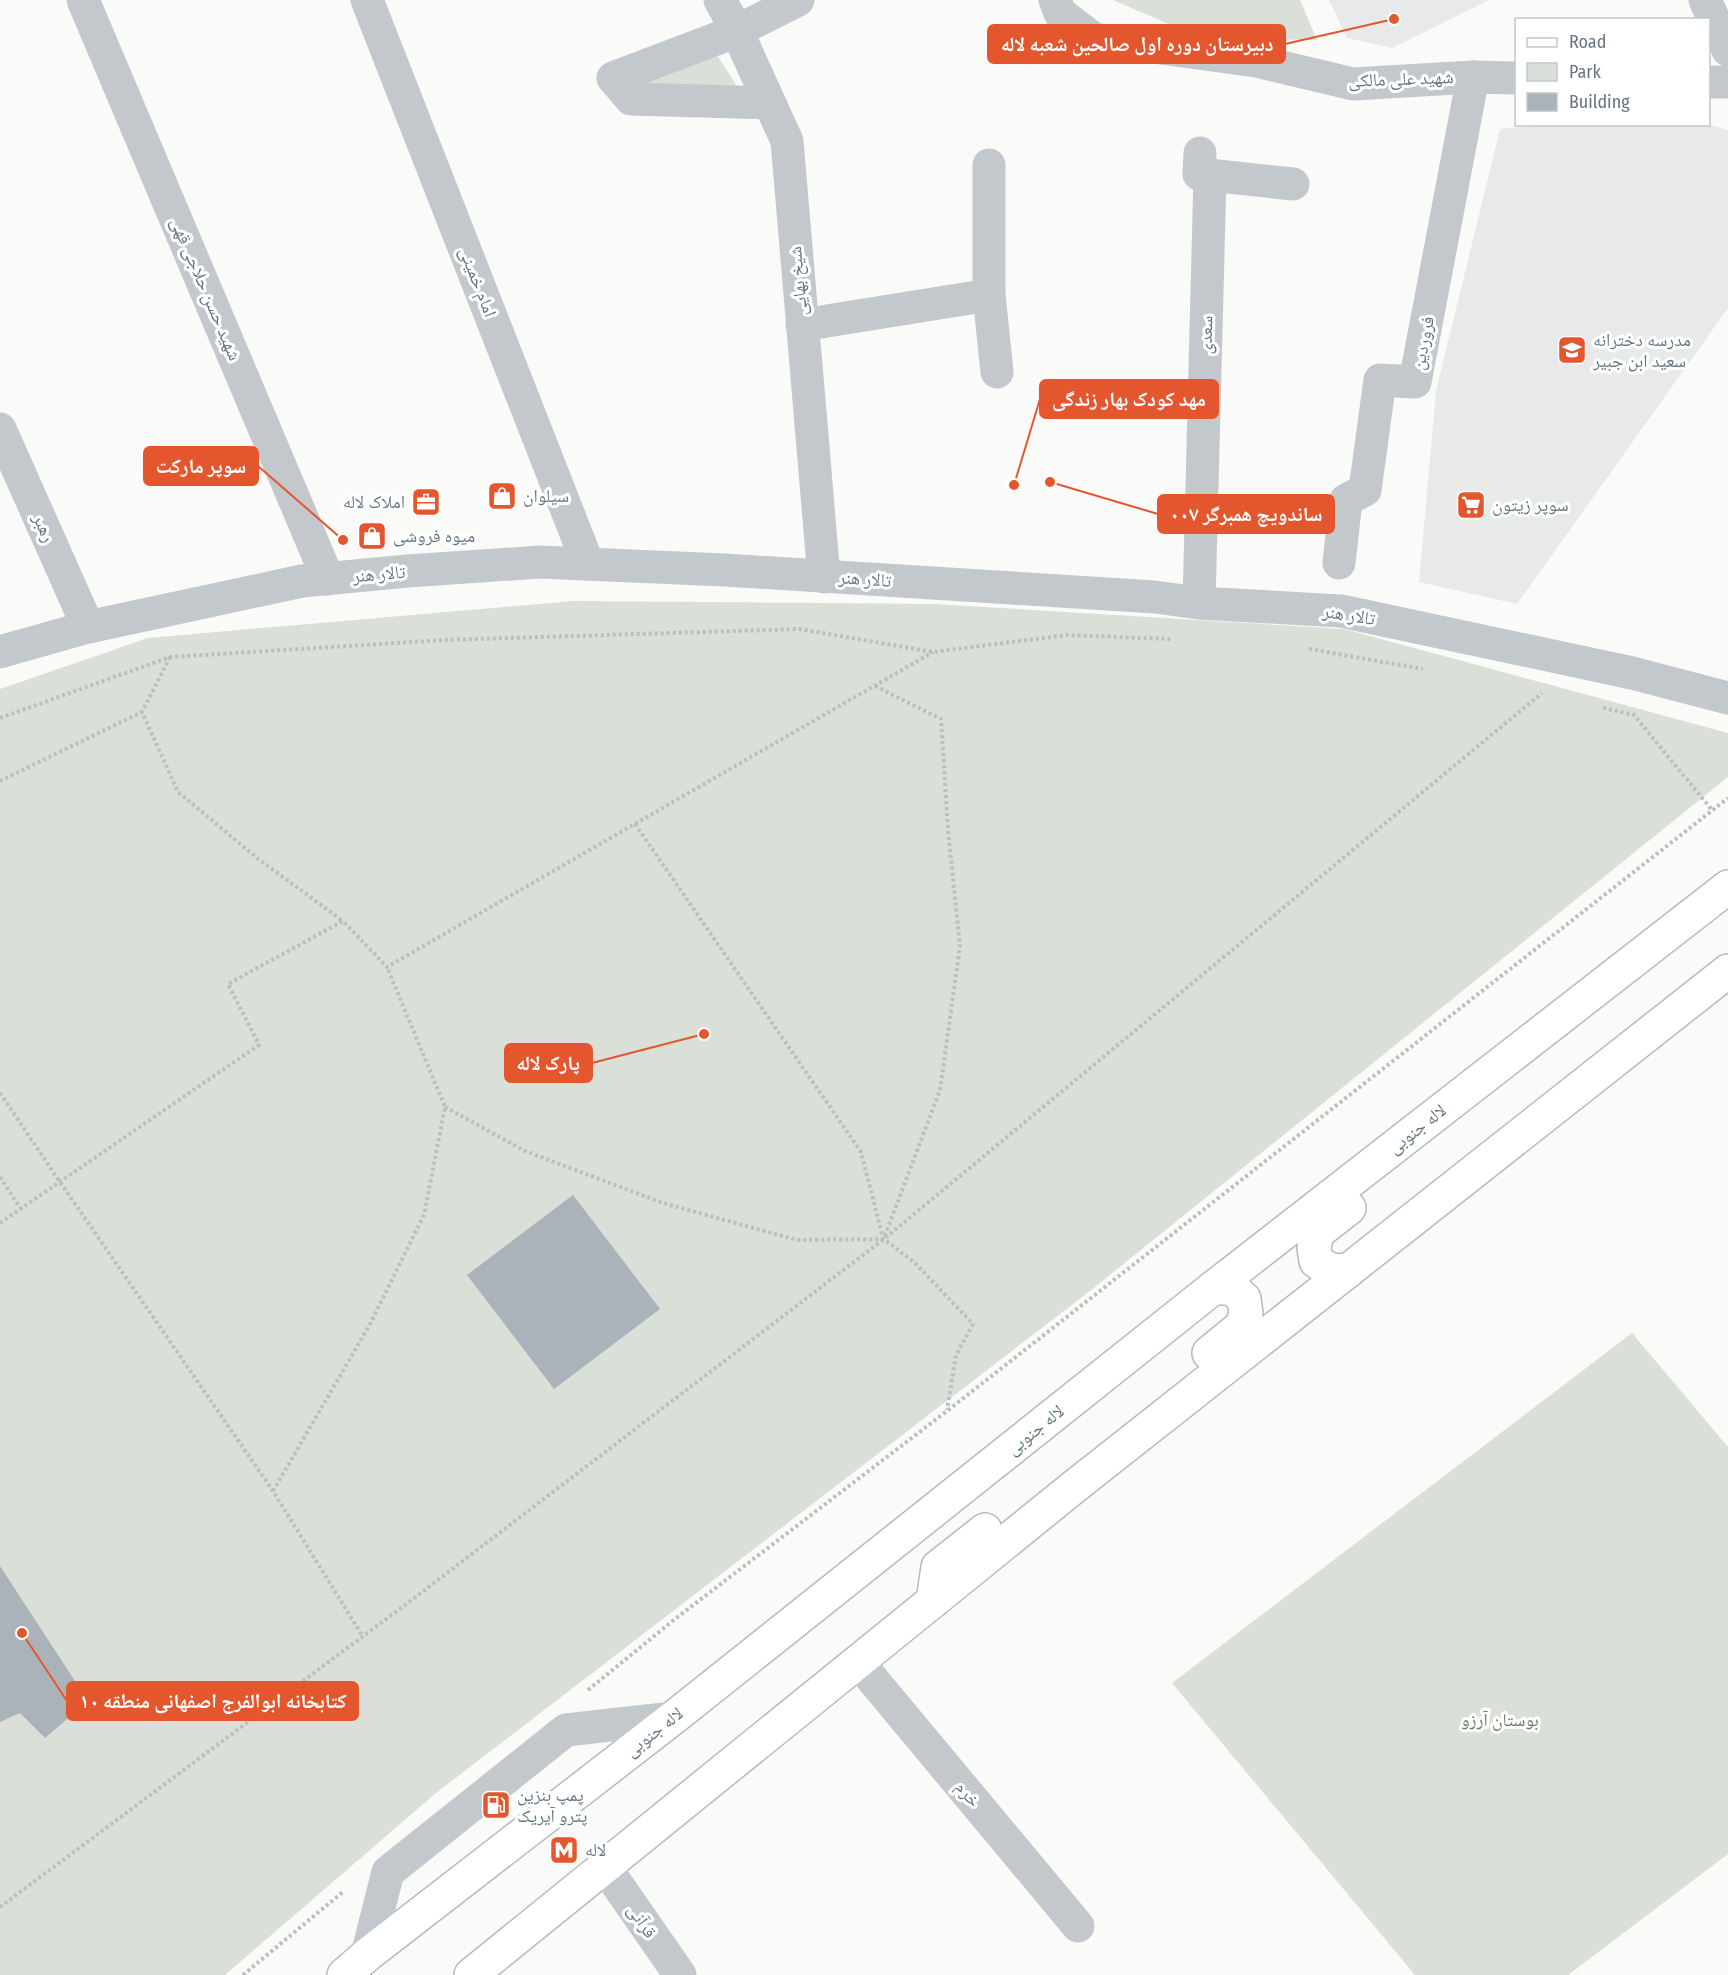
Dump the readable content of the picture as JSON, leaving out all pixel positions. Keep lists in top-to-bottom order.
{
  "streets": {
    "main road": ["لاله جنوبی"],
    "street": [
      "شهید علی مالکی",
      "شیخ بهایی",
      "امام خمینی",
      "شهید حسن حلاجی قهی",
      "سعدی",
      "فروردین",
      "رهبر",
      "تالار هنر",
      "خرم",
      "قرآنی"
    ]
  },
  "crossings": [
    ["شهید علی مالکی", "فروردین"],
    ["شیخ بهایی", "تالار هنر"],
    ["امام خمینی", "تالار هنر"],
    ["شهید حسن حلاجی قهی", "تالار هنر"],
    ["سعدی", "تالار هنر"],
    ["رهبر", "تالار هنر"]
  ],
  "parks": ["بوستان آرزو"],
  "places": {
    "other": [
      "دبیرستان دوره اول صالحین شعبه لاله",
      "ساندویچ همبرگر ۰۰۷",
      "مهد کودک بهار زندگی",
      "سوپر مارکت",
      "پارک لاله",
      "کتابخانه ابوالفرج اصفهانی منطقه ۱۰"
    ],
    "school or university": ["مدرسه دخترانه سعید ابن جبیر"],
    "shop": ["سیلوان", "میوه فروشی"],
    "office": ["املاک لاله"],
    "supermarket": ["سوپر زیتون"],
    "fuel station": ["پمپ بنزین پترو آیریک"],
    "metro station": ["لاله"]
  },
  "legend": ["Road", "Park", "Building"]
}
